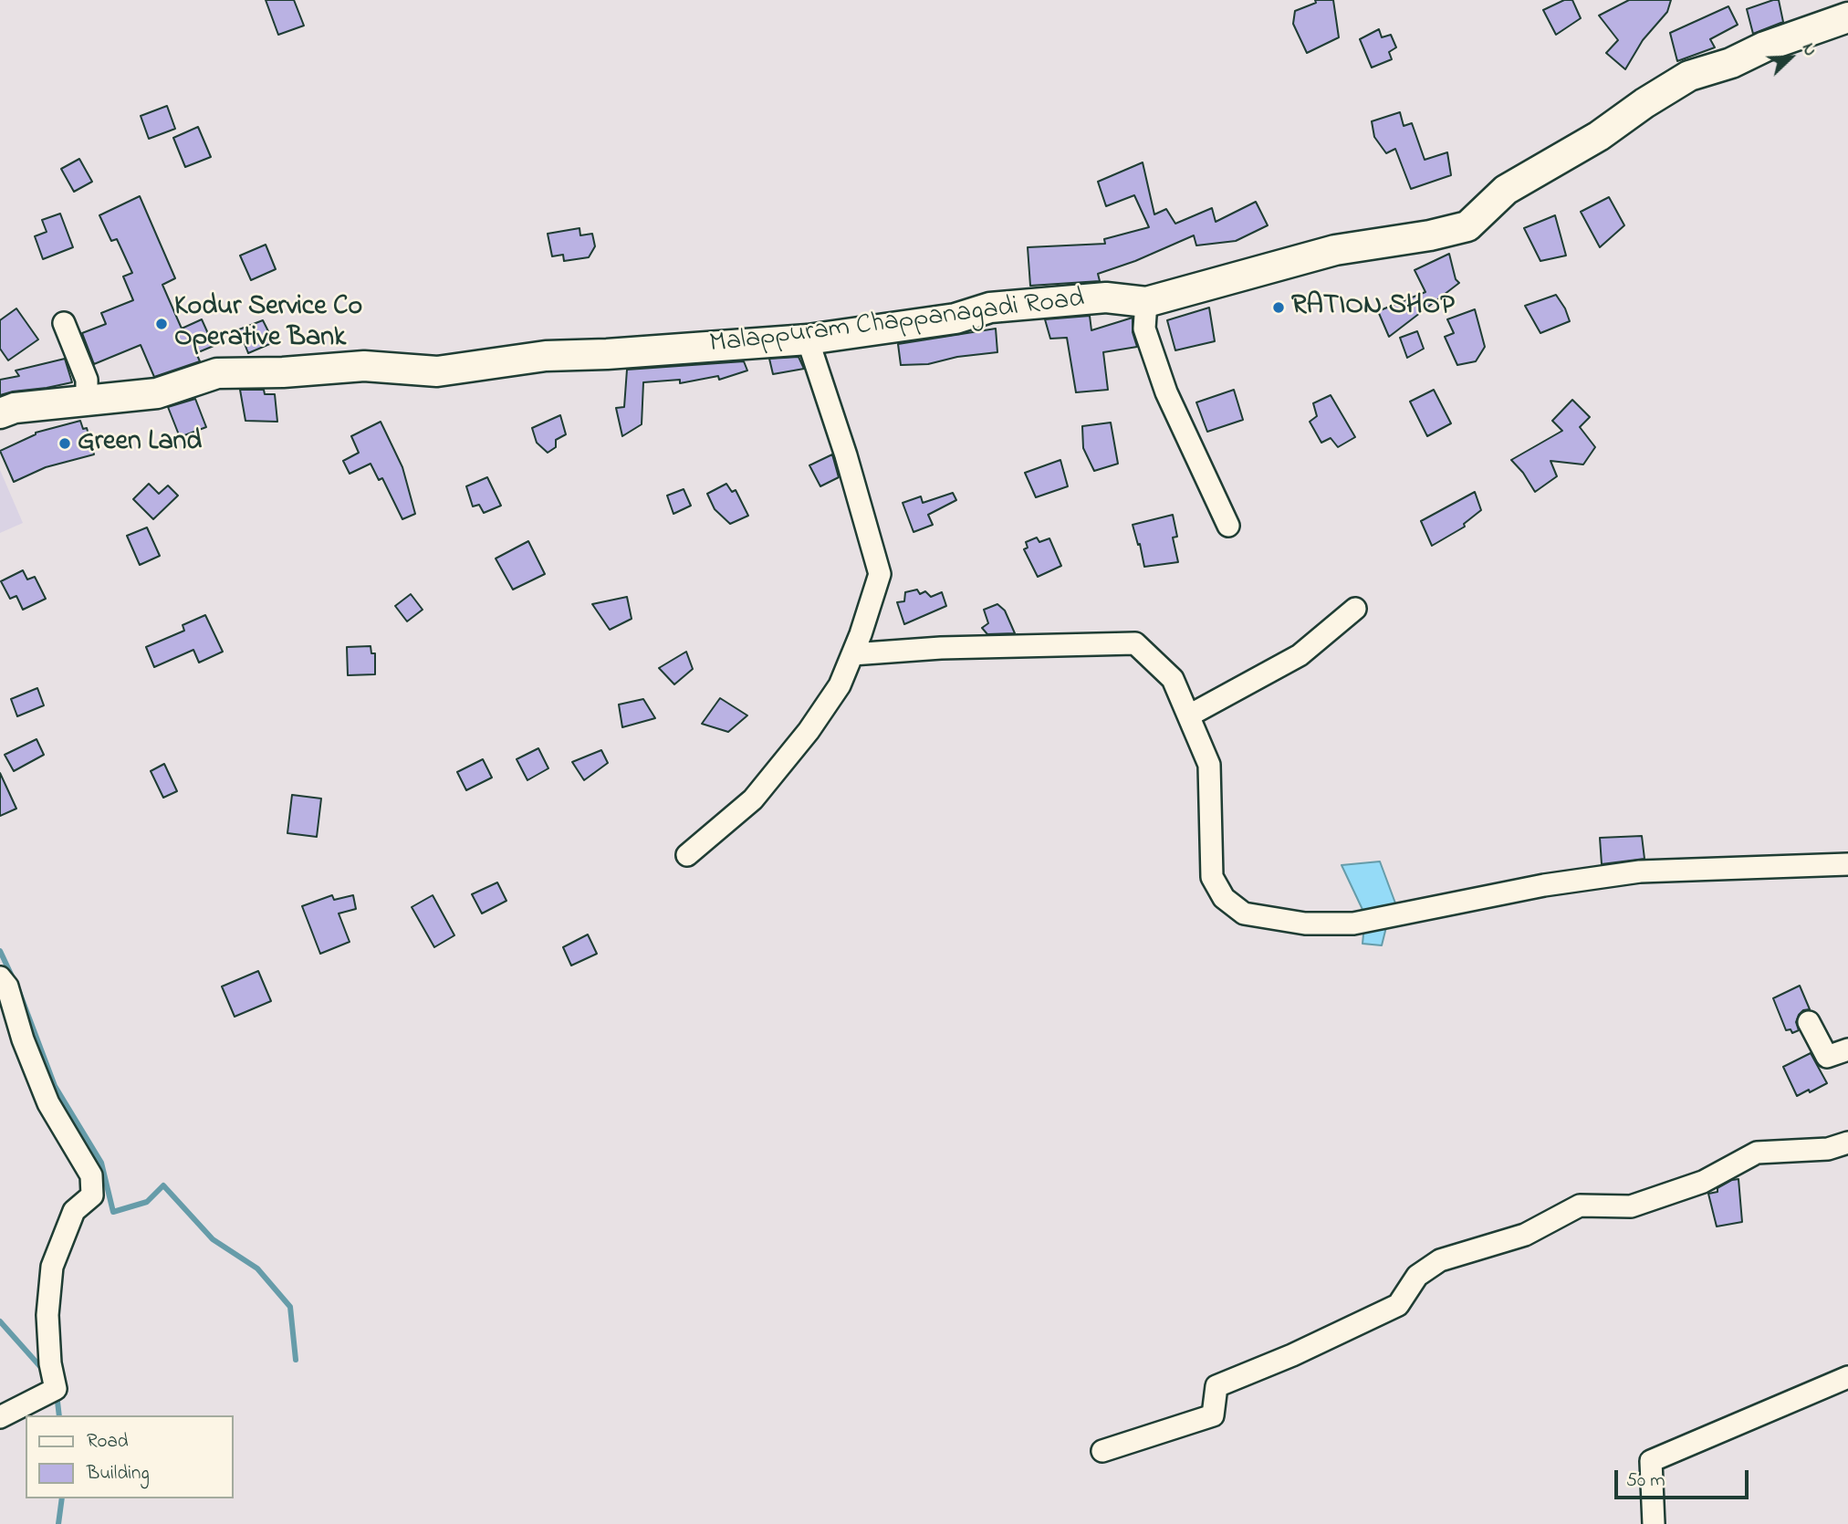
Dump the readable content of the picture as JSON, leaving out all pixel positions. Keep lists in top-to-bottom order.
{
  "streets": {
    "street": ["Malappuram Chappanagadi Road"]
  },
  "places": ["RATION SHOP", "Kodur Service Co Operative Bank", "Green Land"],
  "legend": ["Road", "Building"],
  "scale_bar": "50 m",
  "north": "top right"
}
